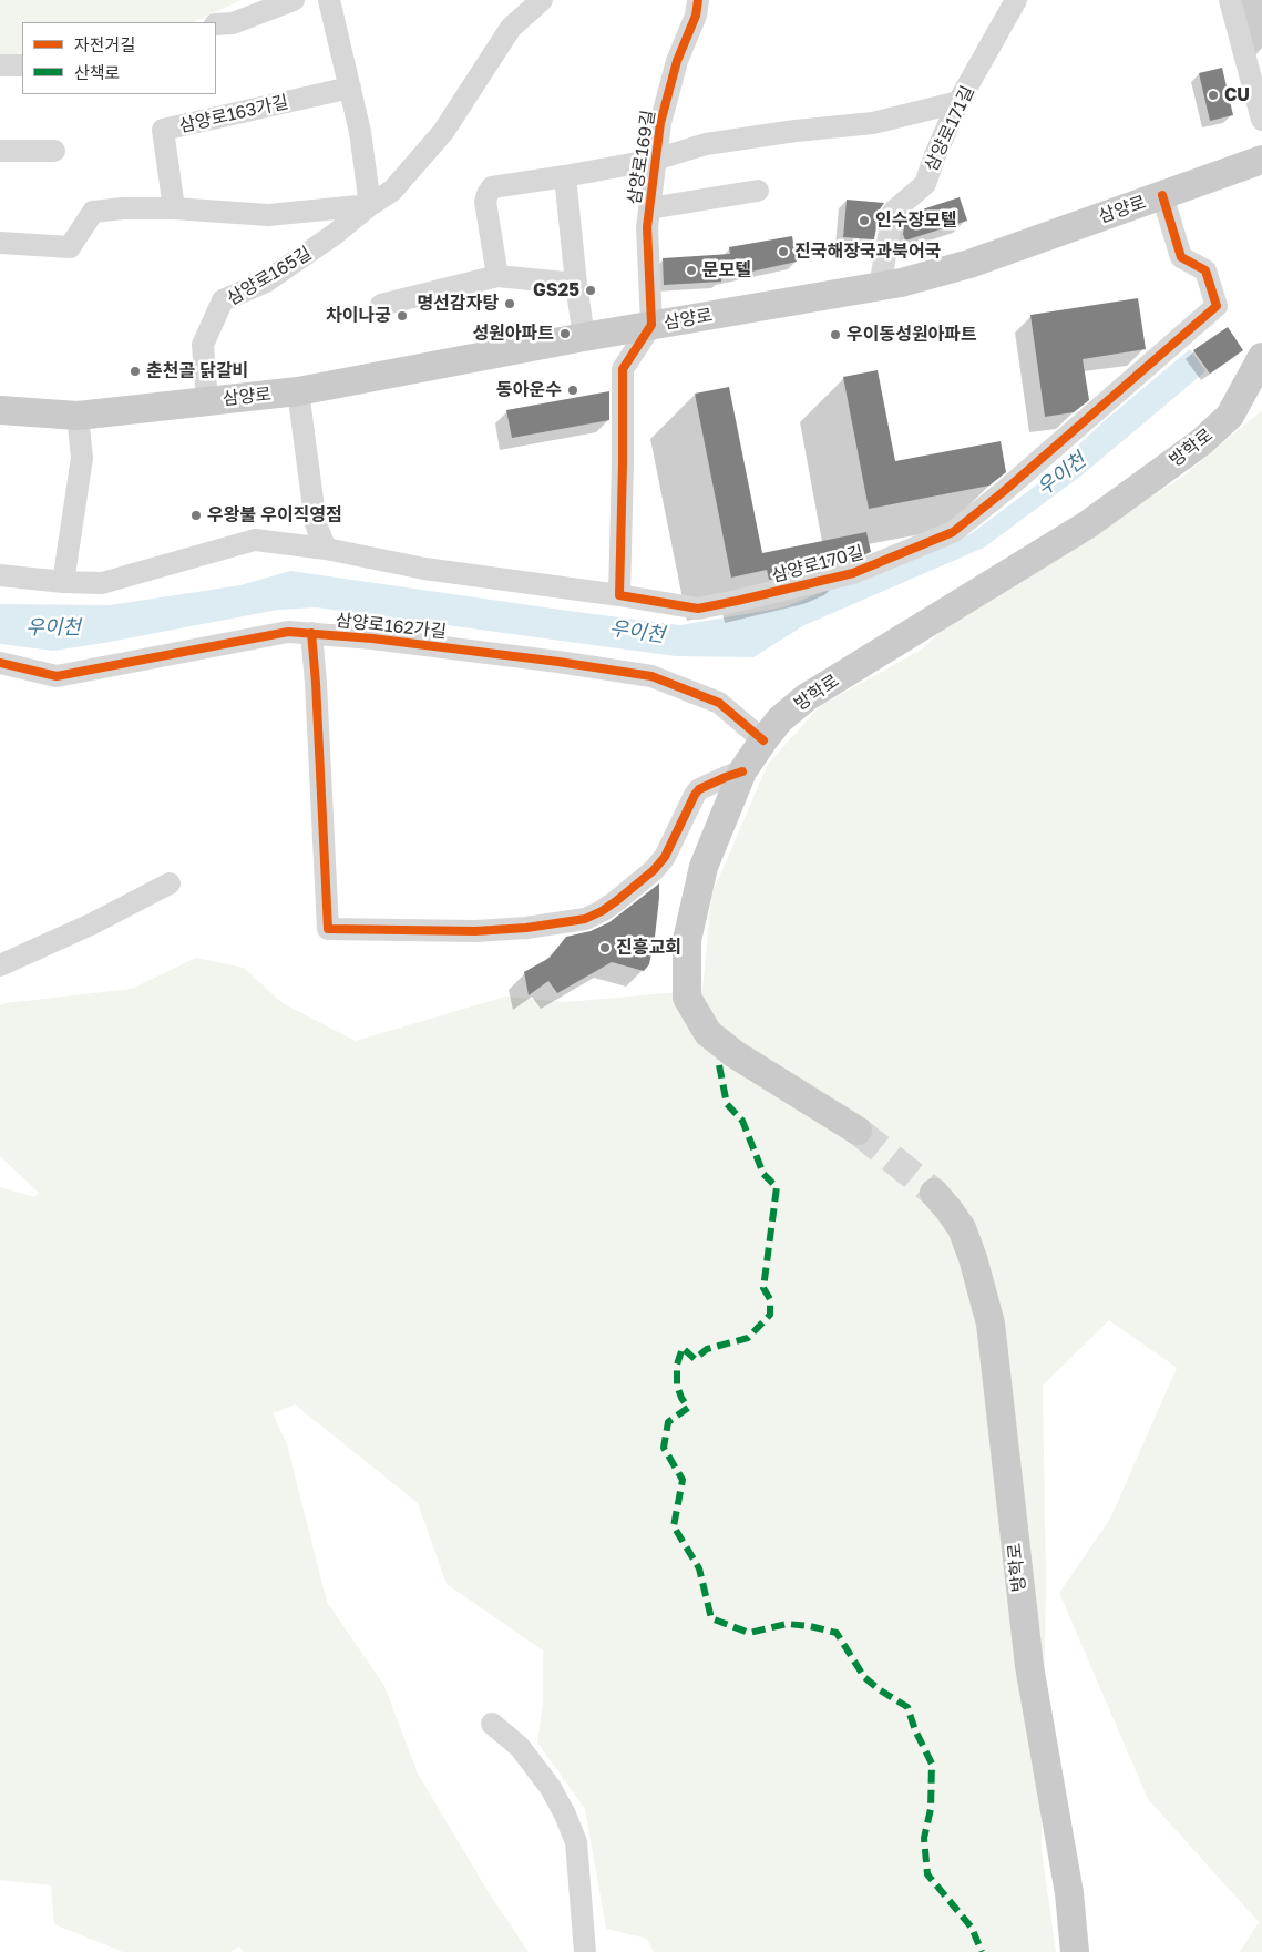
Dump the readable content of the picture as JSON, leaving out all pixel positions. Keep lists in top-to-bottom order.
{
  "streets": {
    "main road": ["삼양로", "방학로"],
    "street": [
      "삼양로163가길",
      "삼양로171길",
      "삼양로169길",
      "삼양로165길",
      "삼양로170길",
      "삼양로162가길"
    ]
  },
  "crossings": [
    ["삼양로171길", "삼양로169길"],
    ["삼양로171길", "삼양로"],
    ["삼양로169길", "삼양로"],
    ["삼양로", "삼양로165길"],
    ["삼양로", "삼양로170길"],
    ["방학로", "삼양로162가길"]
  ],
  "water": ["우이천"],
  "places": [
    "CU",
    "인수장모텔",
    "진국해장국과북어국",
    "문모텔",
    "GS25",
    "명선감자탕",
    "차이나궁",
    "성원아파트",
    "우이동성원아파트",
    "춘천골 닭갈비",
    "동아운수",
    "우왕불 우이직영점",
    "진흥교회"
  ],
  "legend": ["자전거길", "산책로"]
}
